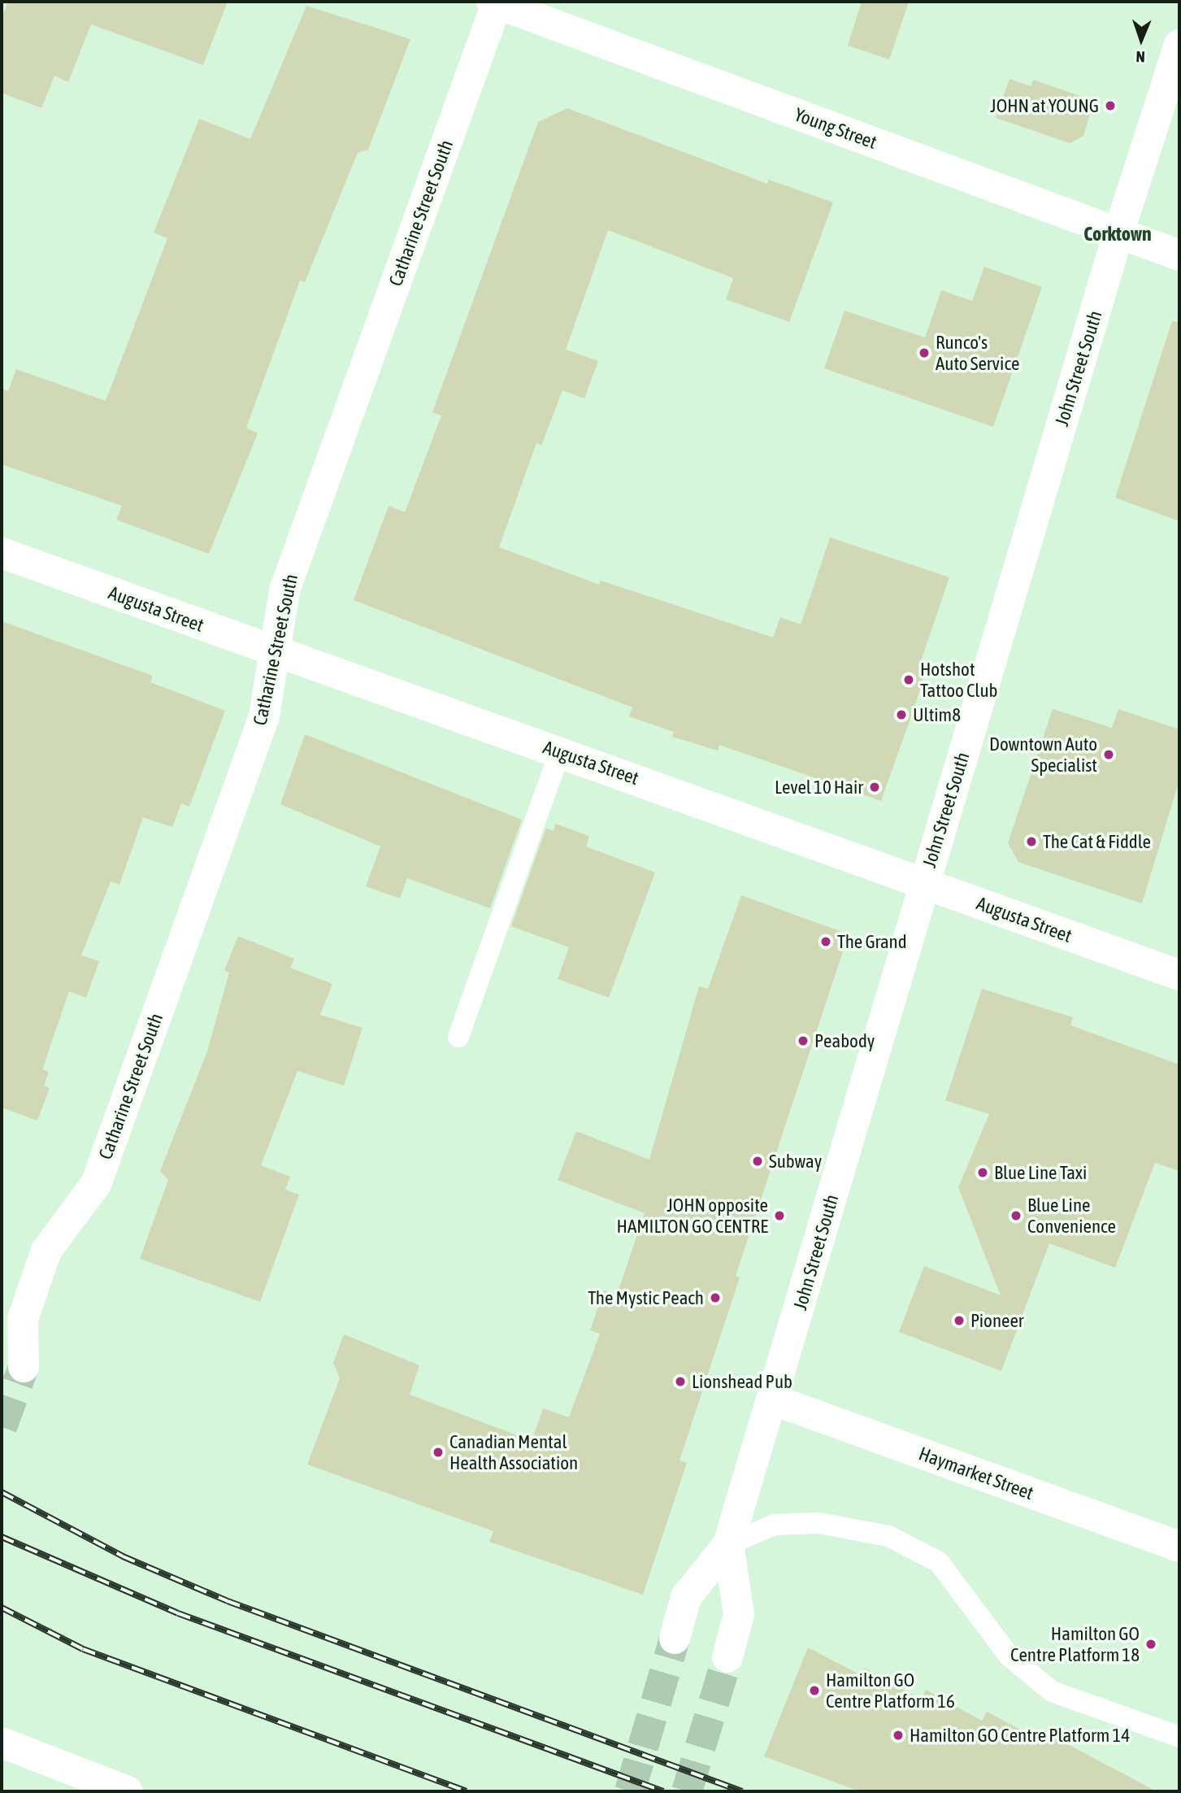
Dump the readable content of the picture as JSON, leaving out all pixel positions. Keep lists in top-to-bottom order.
{
  "streets": {
    "street": [
      "Young Street",
      "Catharine Street South",
      "John Street South",
      "Augusta Street",
      "Haymarket Street"
    ]
  },
  "crossings": [
    ["Young Street", "Catharine Street South"],
    ["Young Street", "John Street South"],
    ["Catharine Street South", "Augusta Street"],
    ["John Street South", "Augusta Street"],
    ["John Street South", "Haymarket Street"]
  ],
  "districts": ["Corktown"],
  "places": [
    "JOHN at YOUNG",
    "Runco's Auto Service",
    "Hotshot Tattoo Club",
    "Ultim8",
    "Downtown Auto Specialist",
    "Level 10 Hair",
    "The Cat & Fiddle",
    "The Grand",
    "Peabody",
    "Subway",
    "Blue Line Taxi",
    "JOHN opposite HAMILTON GO CENTRE",
    "Blue Line Convenience",
    "The Mystic Peach",
    "Pioneer",
    "Lionshead Pub",
    "Canadian Mental Health Association",
    "Hamilton GO Centre Platform 18",
    "Hamilton GO Centre Platform 16",
    "Hamilton GO Centre Platform 14"
  ],
  "north": "bottom"
}
